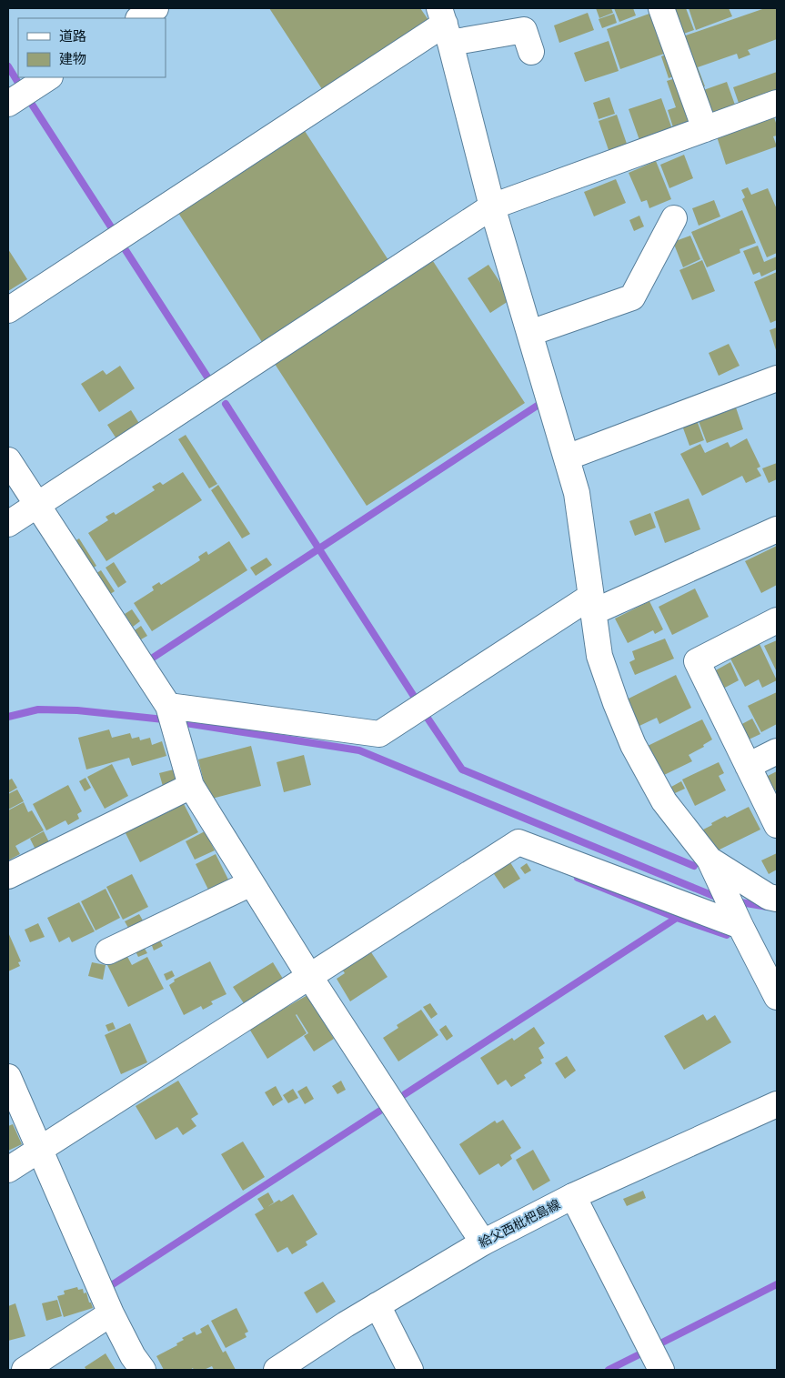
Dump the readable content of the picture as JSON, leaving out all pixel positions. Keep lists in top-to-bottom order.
{
  "streets": {
    "street": ["給父西枇杷島線"]
  },
  "legend": ["道路", "建物"]
}
